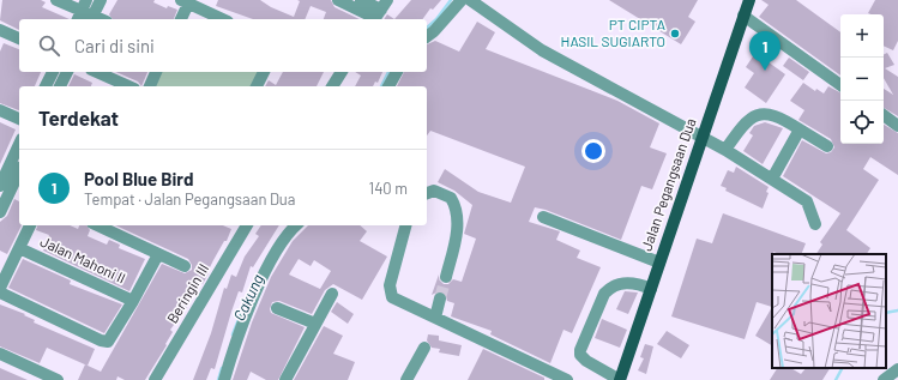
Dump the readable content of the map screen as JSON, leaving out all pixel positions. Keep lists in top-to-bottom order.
{
  "streets": {
    "main road": ["Jalan Pegangsaan Dua"],
    "street": ["Jalan Mahoni II", "Beringin III"]
  },
  "water": ["Cakung"],
  "places": ["PT CIPTA HASIL SUGIARTO"],
  "page": {
    "map_buttons": ["+", "−"],
    "search": "Cari di sini",
    "pins": "1",
    "heading": "Terdekat",
    "list": [
      {
        "mark": "1",
        "name": "Pool Blue Bird",
        "note": "Tempat · Jalan Pegangsaan Dua",
        "value": "140 m"
      }
    ]
  }
}
